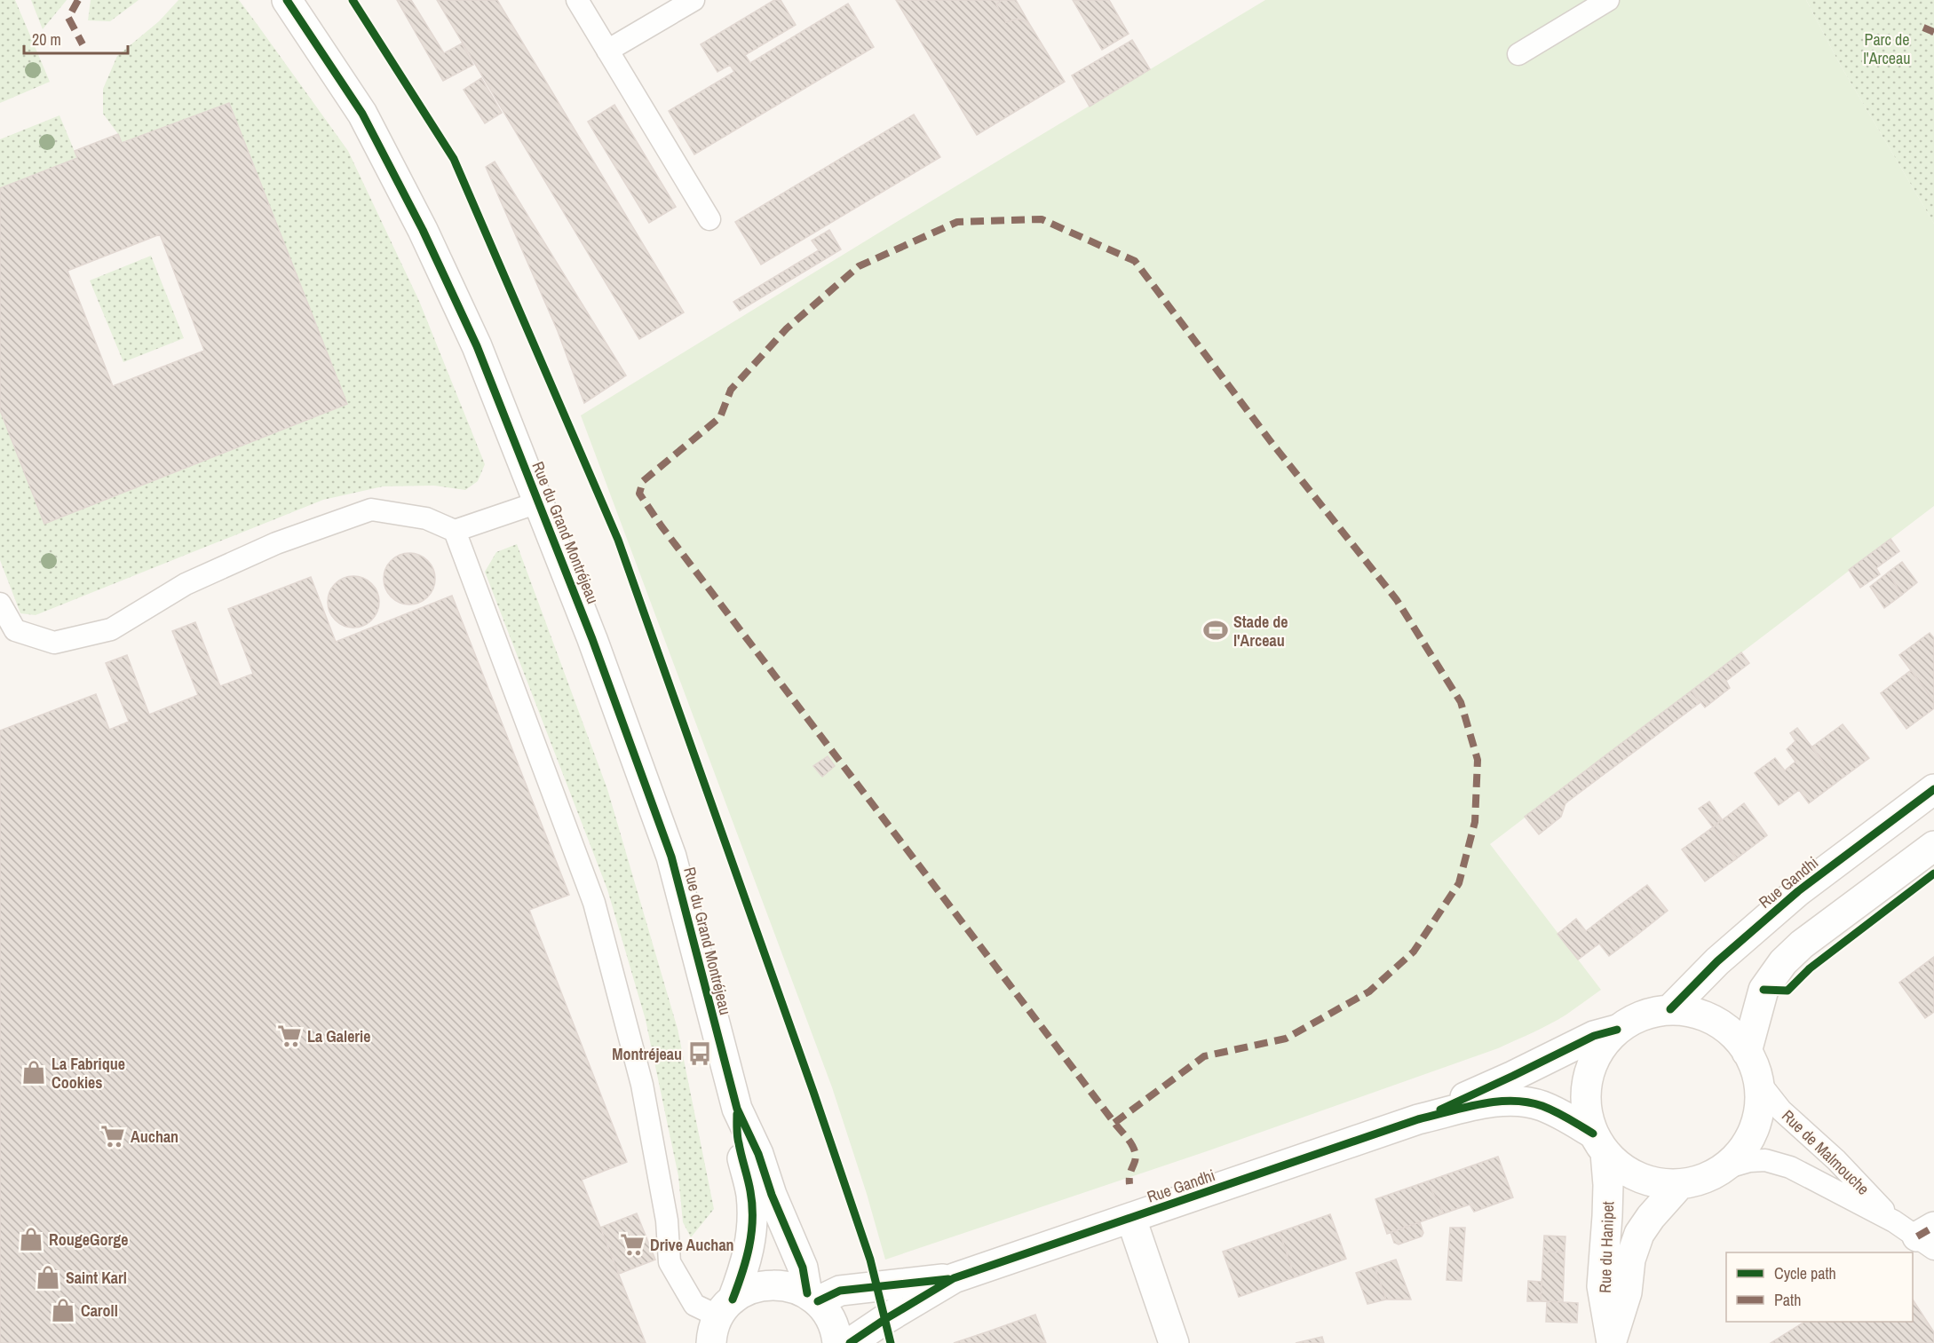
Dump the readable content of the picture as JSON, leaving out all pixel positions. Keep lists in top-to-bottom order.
{
  "streets": {
    "street": ["Rue du Grand Montréjeau", "Rue Gandhi", "Rue du Hanipet"],
    "lane": ["Rue de Malmouche"]
  },
  "crossings": [
    ["Rue du Grand Montréjeau", "Rue Gandhi"],
    ["Rue Gandhi", "Rue de Malmouche"],
    ["Rue Gandhi", "Rue du Hanipet"],
    ["Rue de Malmouche", "Rue du Hanipet"]
  ],
  "parks": ["Parc de l'Arceau"],
  "places": {
    "sports": ["Stade de l'Arceau"],
    "supermarket": ["La Galerie", "Auchan", "Drive Auchan"],
    "bus stop": ["Montréjeau"],
    "shop": [
      "La Fabrique Cookies",
      "RougeGorge",
      "Saint Karl",
      "Caroll"
    ]
  },
  "legend": ["Cycle path", "Path"],
  "scale_bar": "20 m"
}
